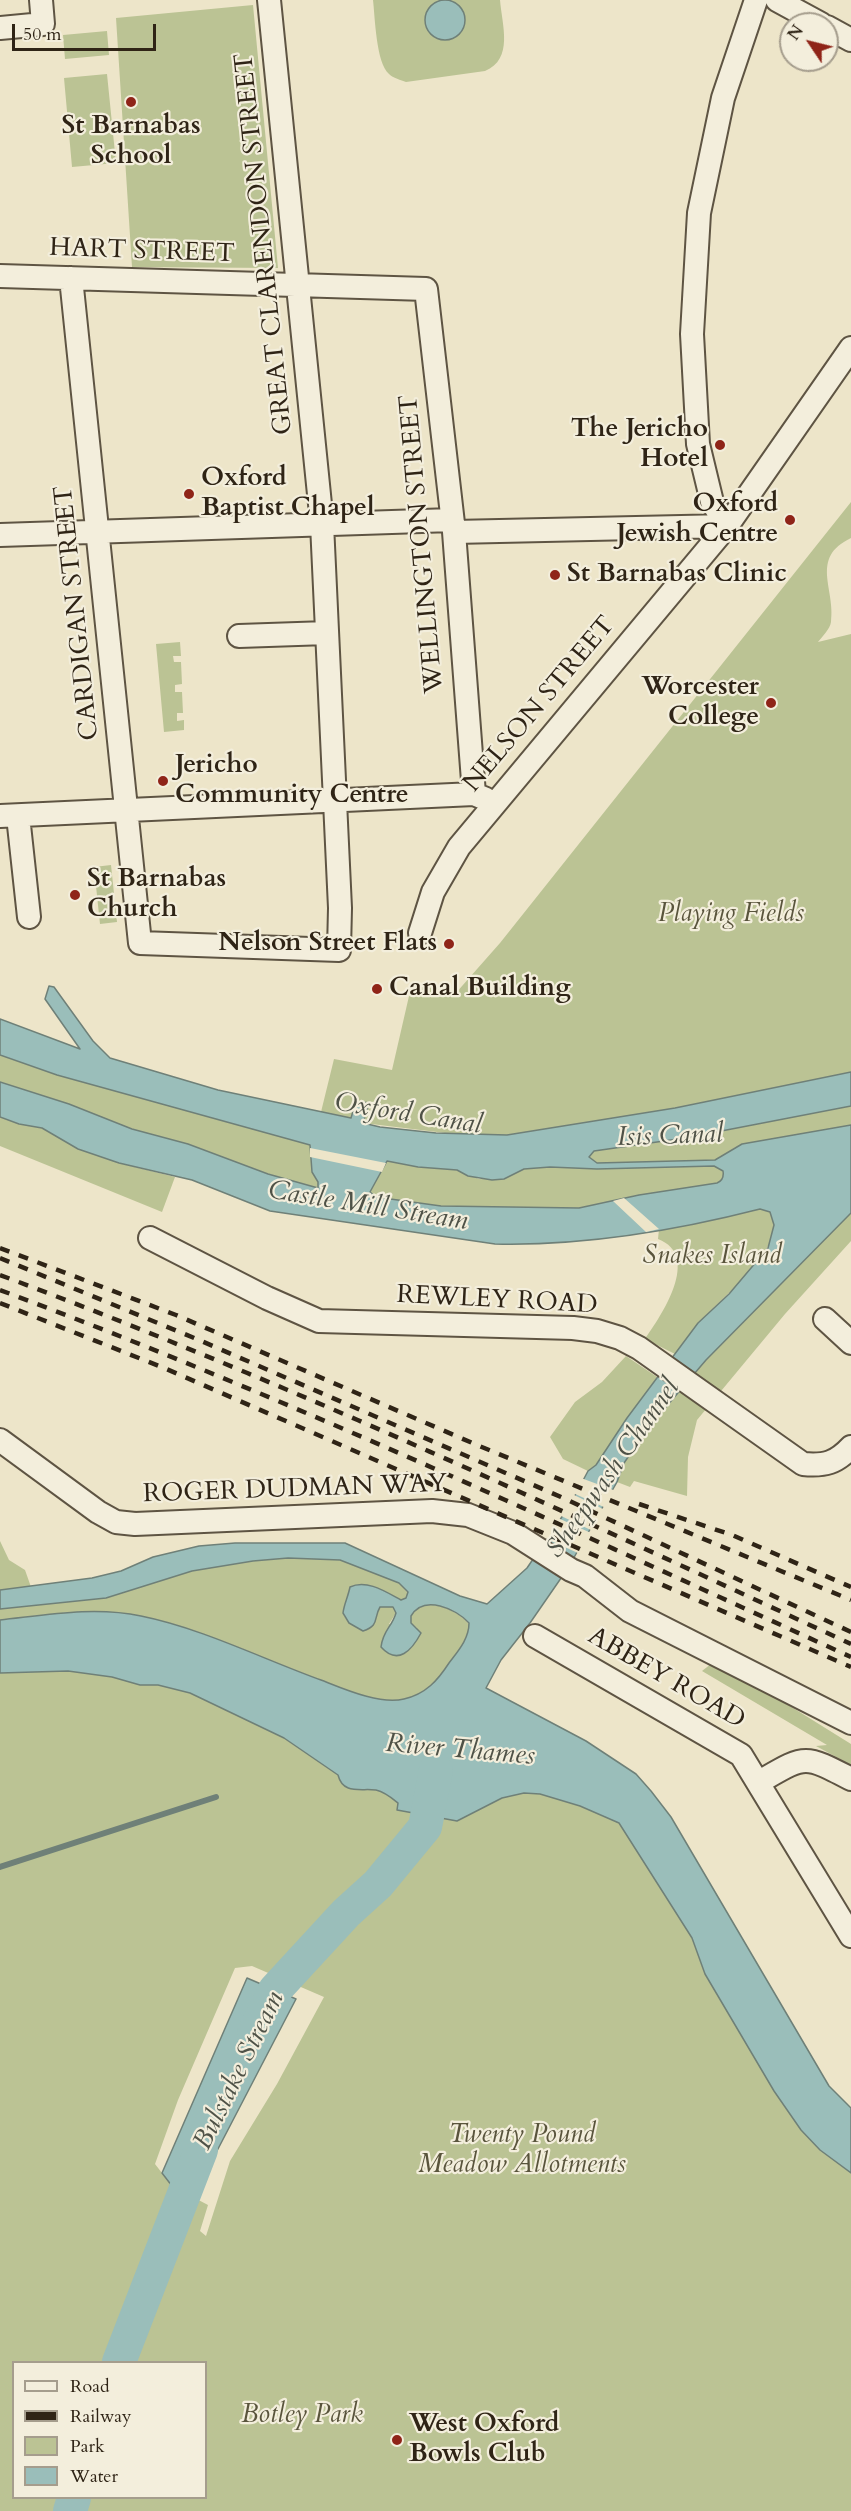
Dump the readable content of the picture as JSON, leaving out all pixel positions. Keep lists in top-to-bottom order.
{
  "streets": {
    "street": [
      "GREAT CLARENDON STREET",
      "HART STREET",
      "WELLINGTON STREET",
      "CARDIGAN STREET",
      "NELSON STREET",
      "REWLEY ROAD",
      "ROGER DUDMAN WAY",
      "ABBEY ROAD"
    ]
  },
  "crossings": [
    ["GREAT CLARENDON STREET", "HART STREET"],
    ["GREAT CLARENDON STREET", "CARDIGAN STREET"],
    ["HART STREET", "WELLINGTON STREET"],
    ["HART STREET", "CARDIGAN STREET"]
  ],
  "water": [
    "Oxford Canal",
    "Isis Canal",
    "Castle Mill Stream",
    "Sheepwash Channel",
    "River Thames",
    "Bulstake Stream"
  ],
  "parks": [
    "Playing Fields",
    "Snakes Island",
    "Twenty Pound Meadow Allotments",
    "Botley Park"
  ],
  "places": [
    "St Barnabas School",
    "The Jericho Hotel",
    "Oxford Baptist Chapel",
    "Oxford Jewish Centre",
    "St Barnabas Clinic",
    "Worcester College",
    "Jericho Community Centre",
    "St Barnabas Church",
    "Nelson Street Flats",
    "Canal Building",
    "West Oxford Bowls Club"
  ],
  "legend": [
    "Road",
    "Railway",
    "Park",
    "Water"
  ],
  "scale_bar": "50 m",
  "north": "top left"
}
